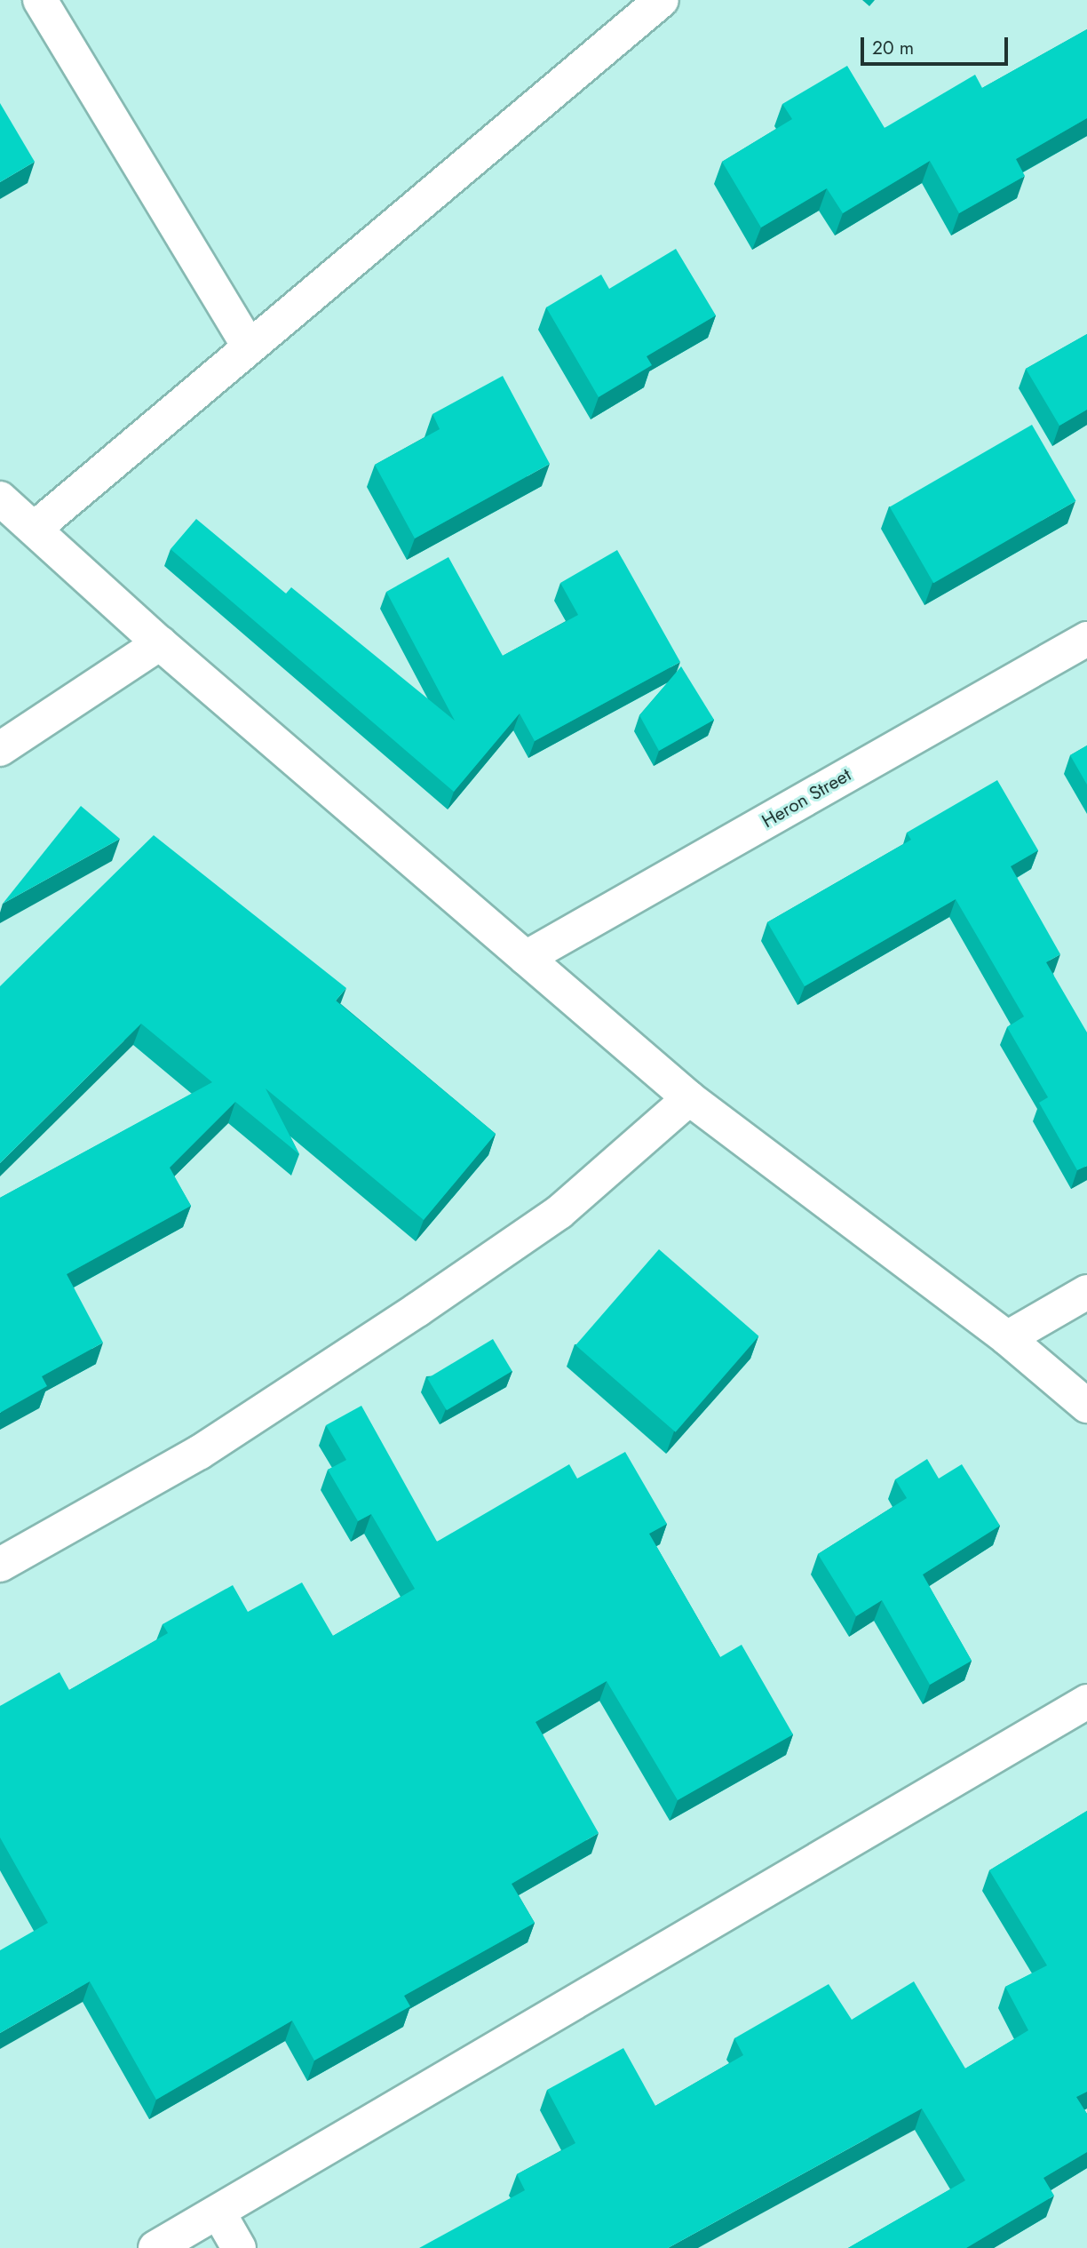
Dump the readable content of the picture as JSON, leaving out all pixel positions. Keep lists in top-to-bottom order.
{
  "streets": {
    "street": ["Heron Street"]
  },
  "scale_bar": "20 m"
}
